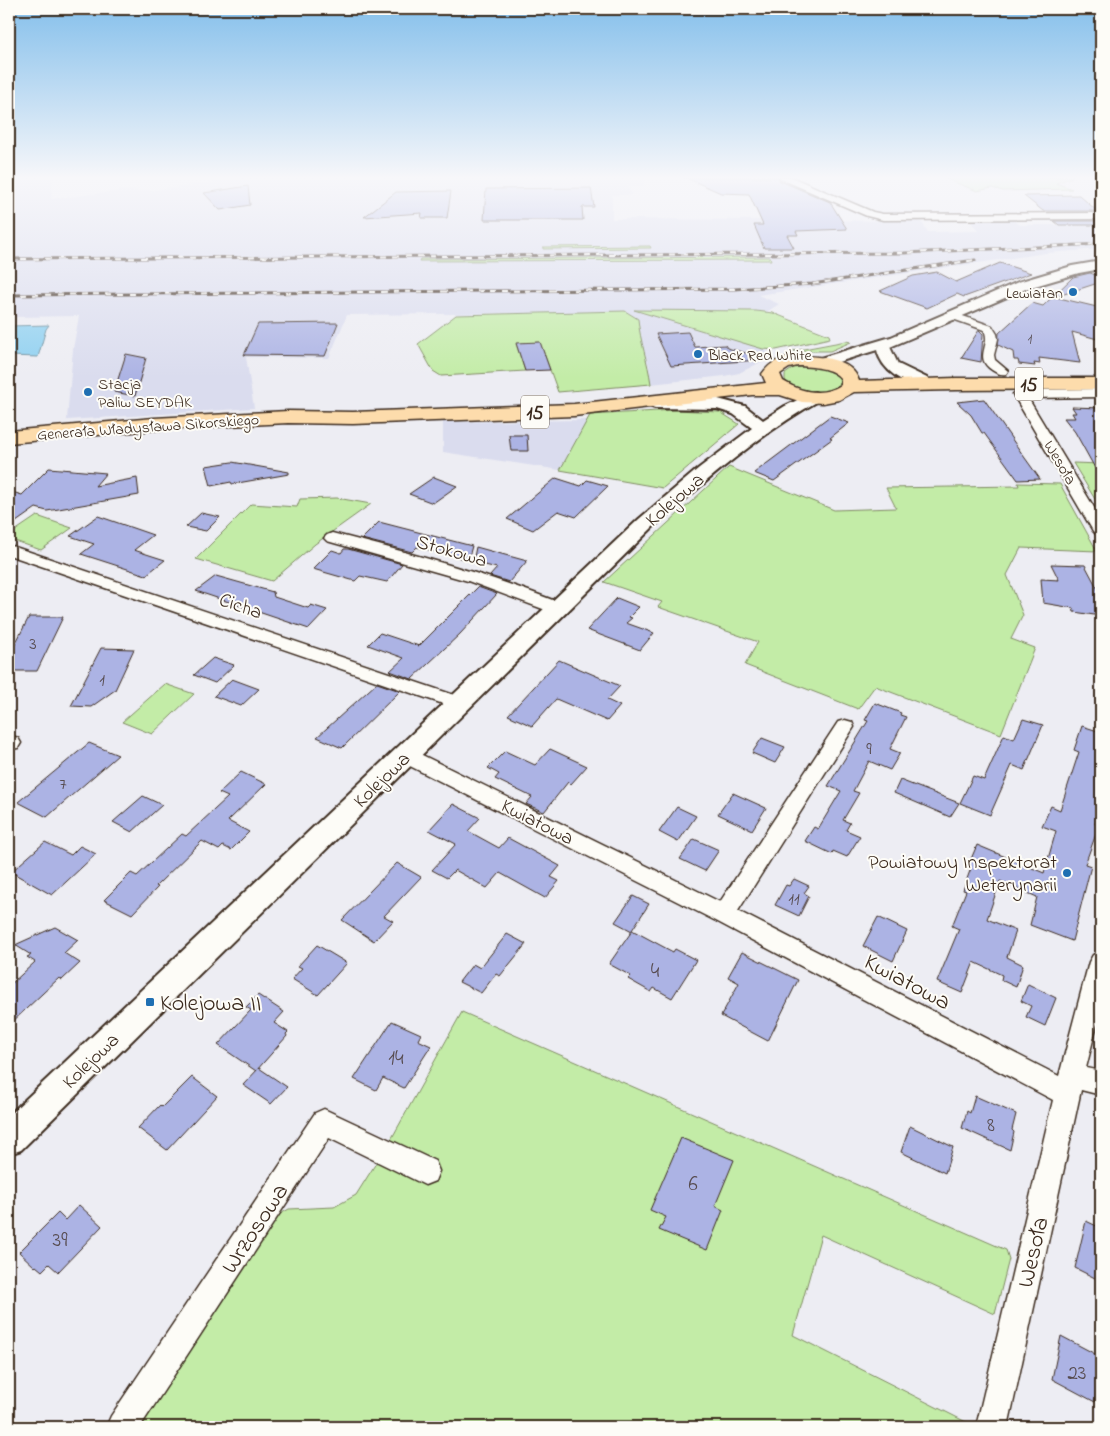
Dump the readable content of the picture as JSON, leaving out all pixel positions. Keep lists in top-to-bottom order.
{
  "streets": {
    "main road": ["15", "Generała Władysława Sikorskiego"],
    "street": [
      "Wesoła",
      "Kolejowa",
      "Stokowa",
      "Cicha",
      "Kwiatowa",
      "Wrzosowa"
    ]
  },
  "crossings": [
    ["15", "Generała Władysława Sikorskiego"],
    ["15", "Kolejowa"],
    ["Generała Władysława Sikorskiego", "Kolejowa"],
    ["Wesoła", "Kwiatowa"],
    ["Kolejowa", "Stokowa"],
    ["Kolejowa", "Cicha"],
    ["Kolejowa", "Kwiatowa"]
  ],
  "places": {
    "other": [
      "Lewiatan",
      "Black Red White",
      "Stacja Paliw SEYDAK",
      "Powiatowy Inspektorat Weterynarii"
    ],
    "transit": ["Kolejowa II"]
  },
  "house_numbers": [
    "1",
    "3",
    "1",
    "9",
    "7",
    "11",
    "4",
    "14",
    "8",
    "6",
    "39",
    "23"
  ]
}
